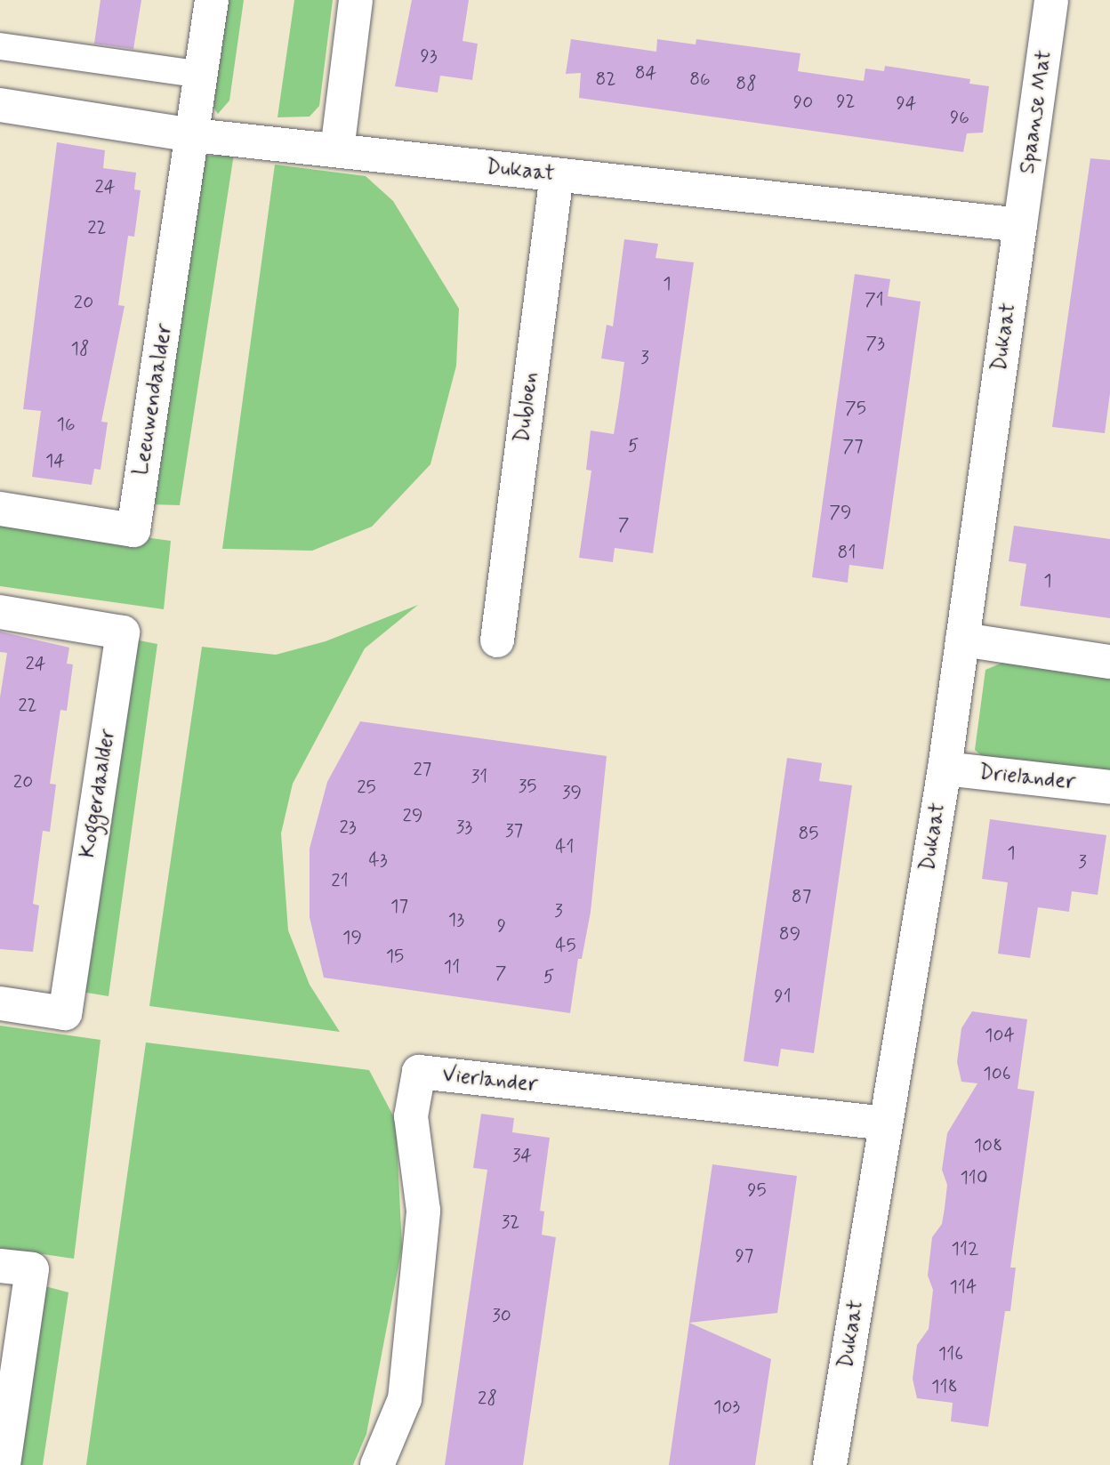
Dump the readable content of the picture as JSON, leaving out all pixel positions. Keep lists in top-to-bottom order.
{
  "streets": {
    "street": [
      "Spaanse Mat",
      "Dukaat",
      "Leeuwendaalder",
      "Dubloen",
      "Drielander",
      "Koggerdaalder",
      "Vierlander"
    ]
  },
  "crossings": [
    ["Spaanse Mat", "Dukaat"],
    ["Dukaat", "Leeuwendaalder"],
    ["Dukaat", "Dubloen"],
    ["Dukaat", "Drielander"],
    ["Dukaat", "Vierlander"]
  ],
  "house_numbers": [
    "93",
    "84",
    "82",
    "86",
    "88",
    "92",
    "90",
    "94",
    "96",
    "24",
    "22",
    "1",
    "71",
    "20",
    "73",
    "18",
    "3",
    "75",
    "16",
    "5",
    "77",
    "14",
    "79",
    "7",
    "81",
    "1",
    "24",
    "22",
    "27",
    "31",
    "20",
    "35",
    "25",
    "39",
    "29",
    "23",
    "33",
    "37",
    "85",
    "41",
    "1",
    "43",
    "3",
    "21",
    "87",
    "17",
    "3",
    "13",
    "9",
    "89",
    "19",
    "45",
    "15",
    "11",
    "7",
    "5",
    "91",
    "104",
    "106",
    "108",
    "34",
    "110",
    "95",
    "32",
    "112",
    "97",
    "114",
    "30",
    "116",
    "118",
    "28",
    "103"
  ]
}
